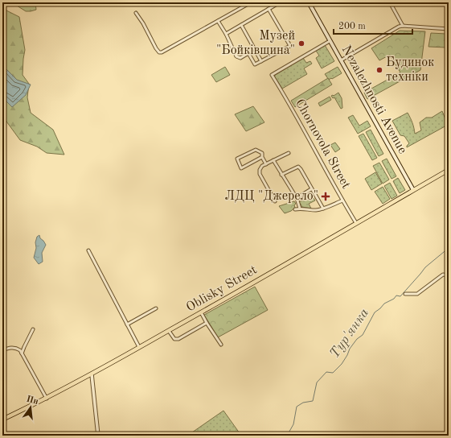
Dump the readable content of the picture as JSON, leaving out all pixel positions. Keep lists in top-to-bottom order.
{
  "streets": {
    "main road": ["Nezalezhnosti Avenue", "Oblisky Street"],
    "street": ["Chornovola Street"]
  },
  "crossings": [
    ["Nezalezhnosti Avenue", "Chornovola Street"],
    ["Nezalezhnosti Avenue", "Oblisky Street"],
    ["Chornovola Street", "Oblisky Street"]
  ],
  "water": ["Тур'янка"],
  "places": {
    "other": ["Музей \"Бойківщина\"", "Будинок техніки"],
    "health": ["ЛДЦ \"Джерело\""]
  },
  "scale_bar": "200 m",
  "north": "top"
}
